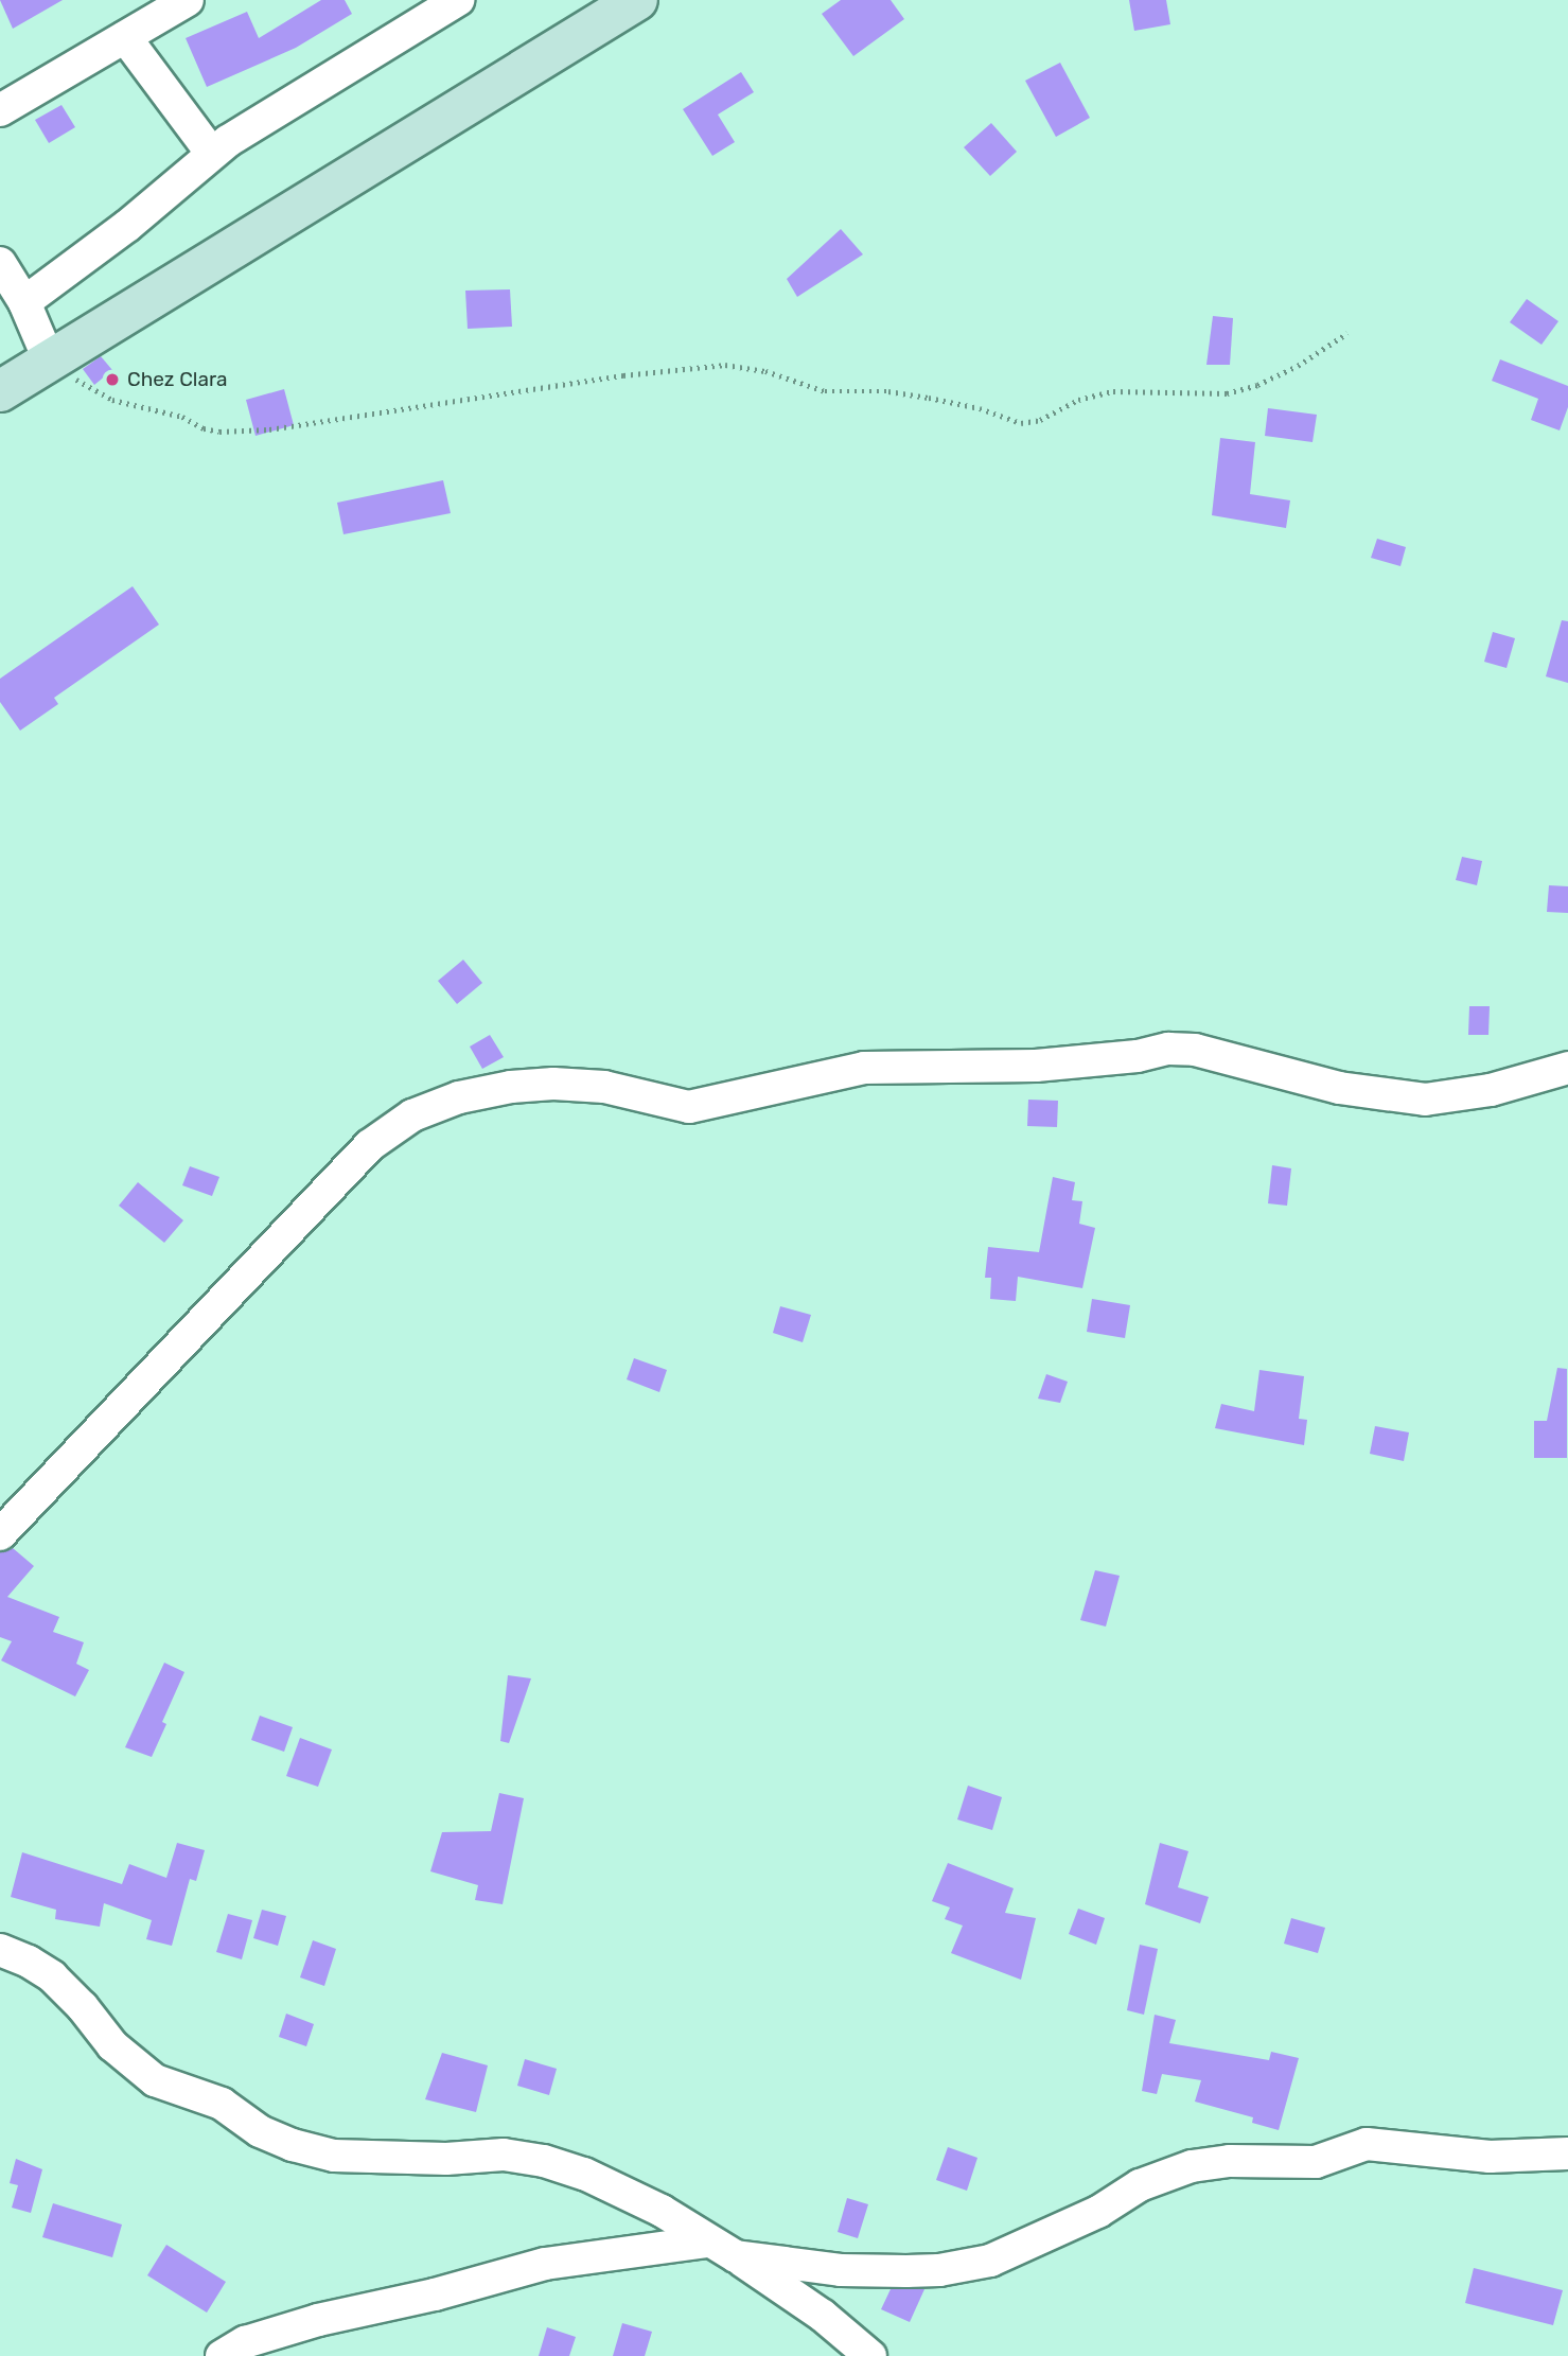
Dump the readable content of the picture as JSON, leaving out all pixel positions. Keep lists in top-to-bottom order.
{
  "places": ["Chez Clara"]
}
